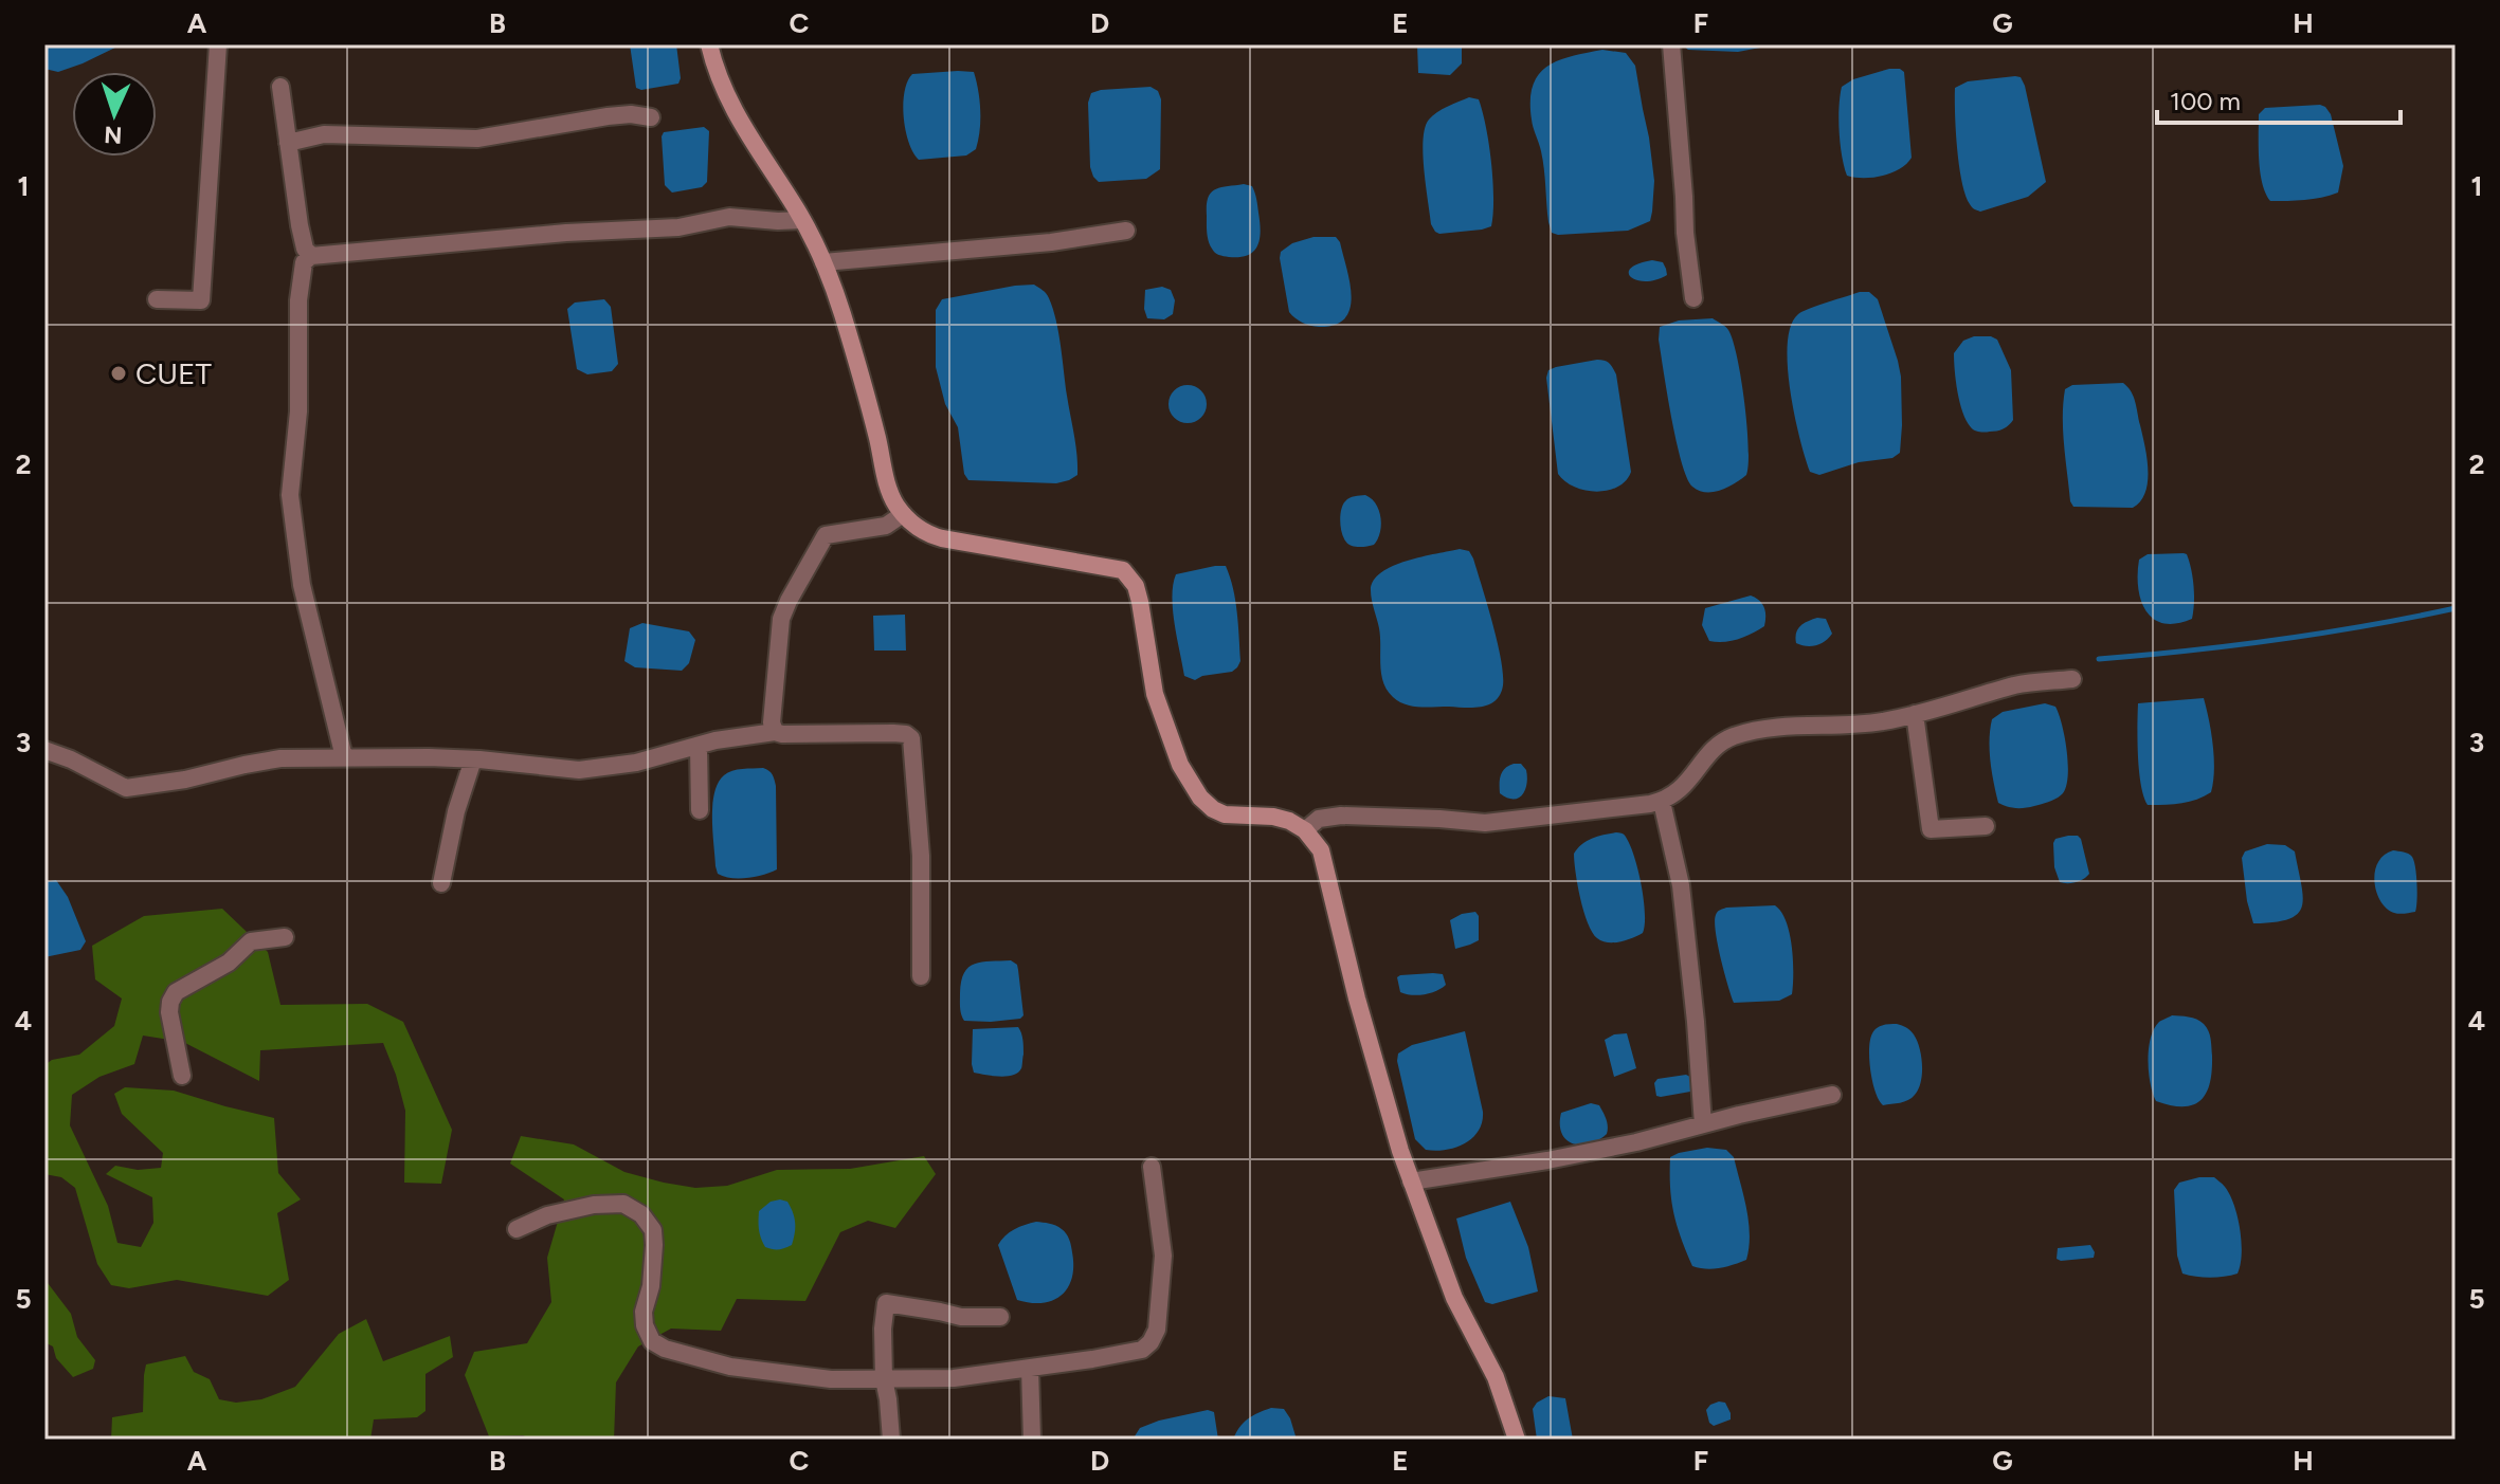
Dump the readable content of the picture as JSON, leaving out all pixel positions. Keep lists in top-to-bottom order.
{
  "places": ["CUET"],
  "scale_bar": "100 m",
  "north": "bottom",
  "grid": {
    "columns": [
      "A",
      "B",
      "C",
      "D",
      "E",
      "F",
      "G",
      "H"
    ],
    "rows": [
      "1",
      "2",
      "3",
      "4",
      "5"
    ]
  }
}
